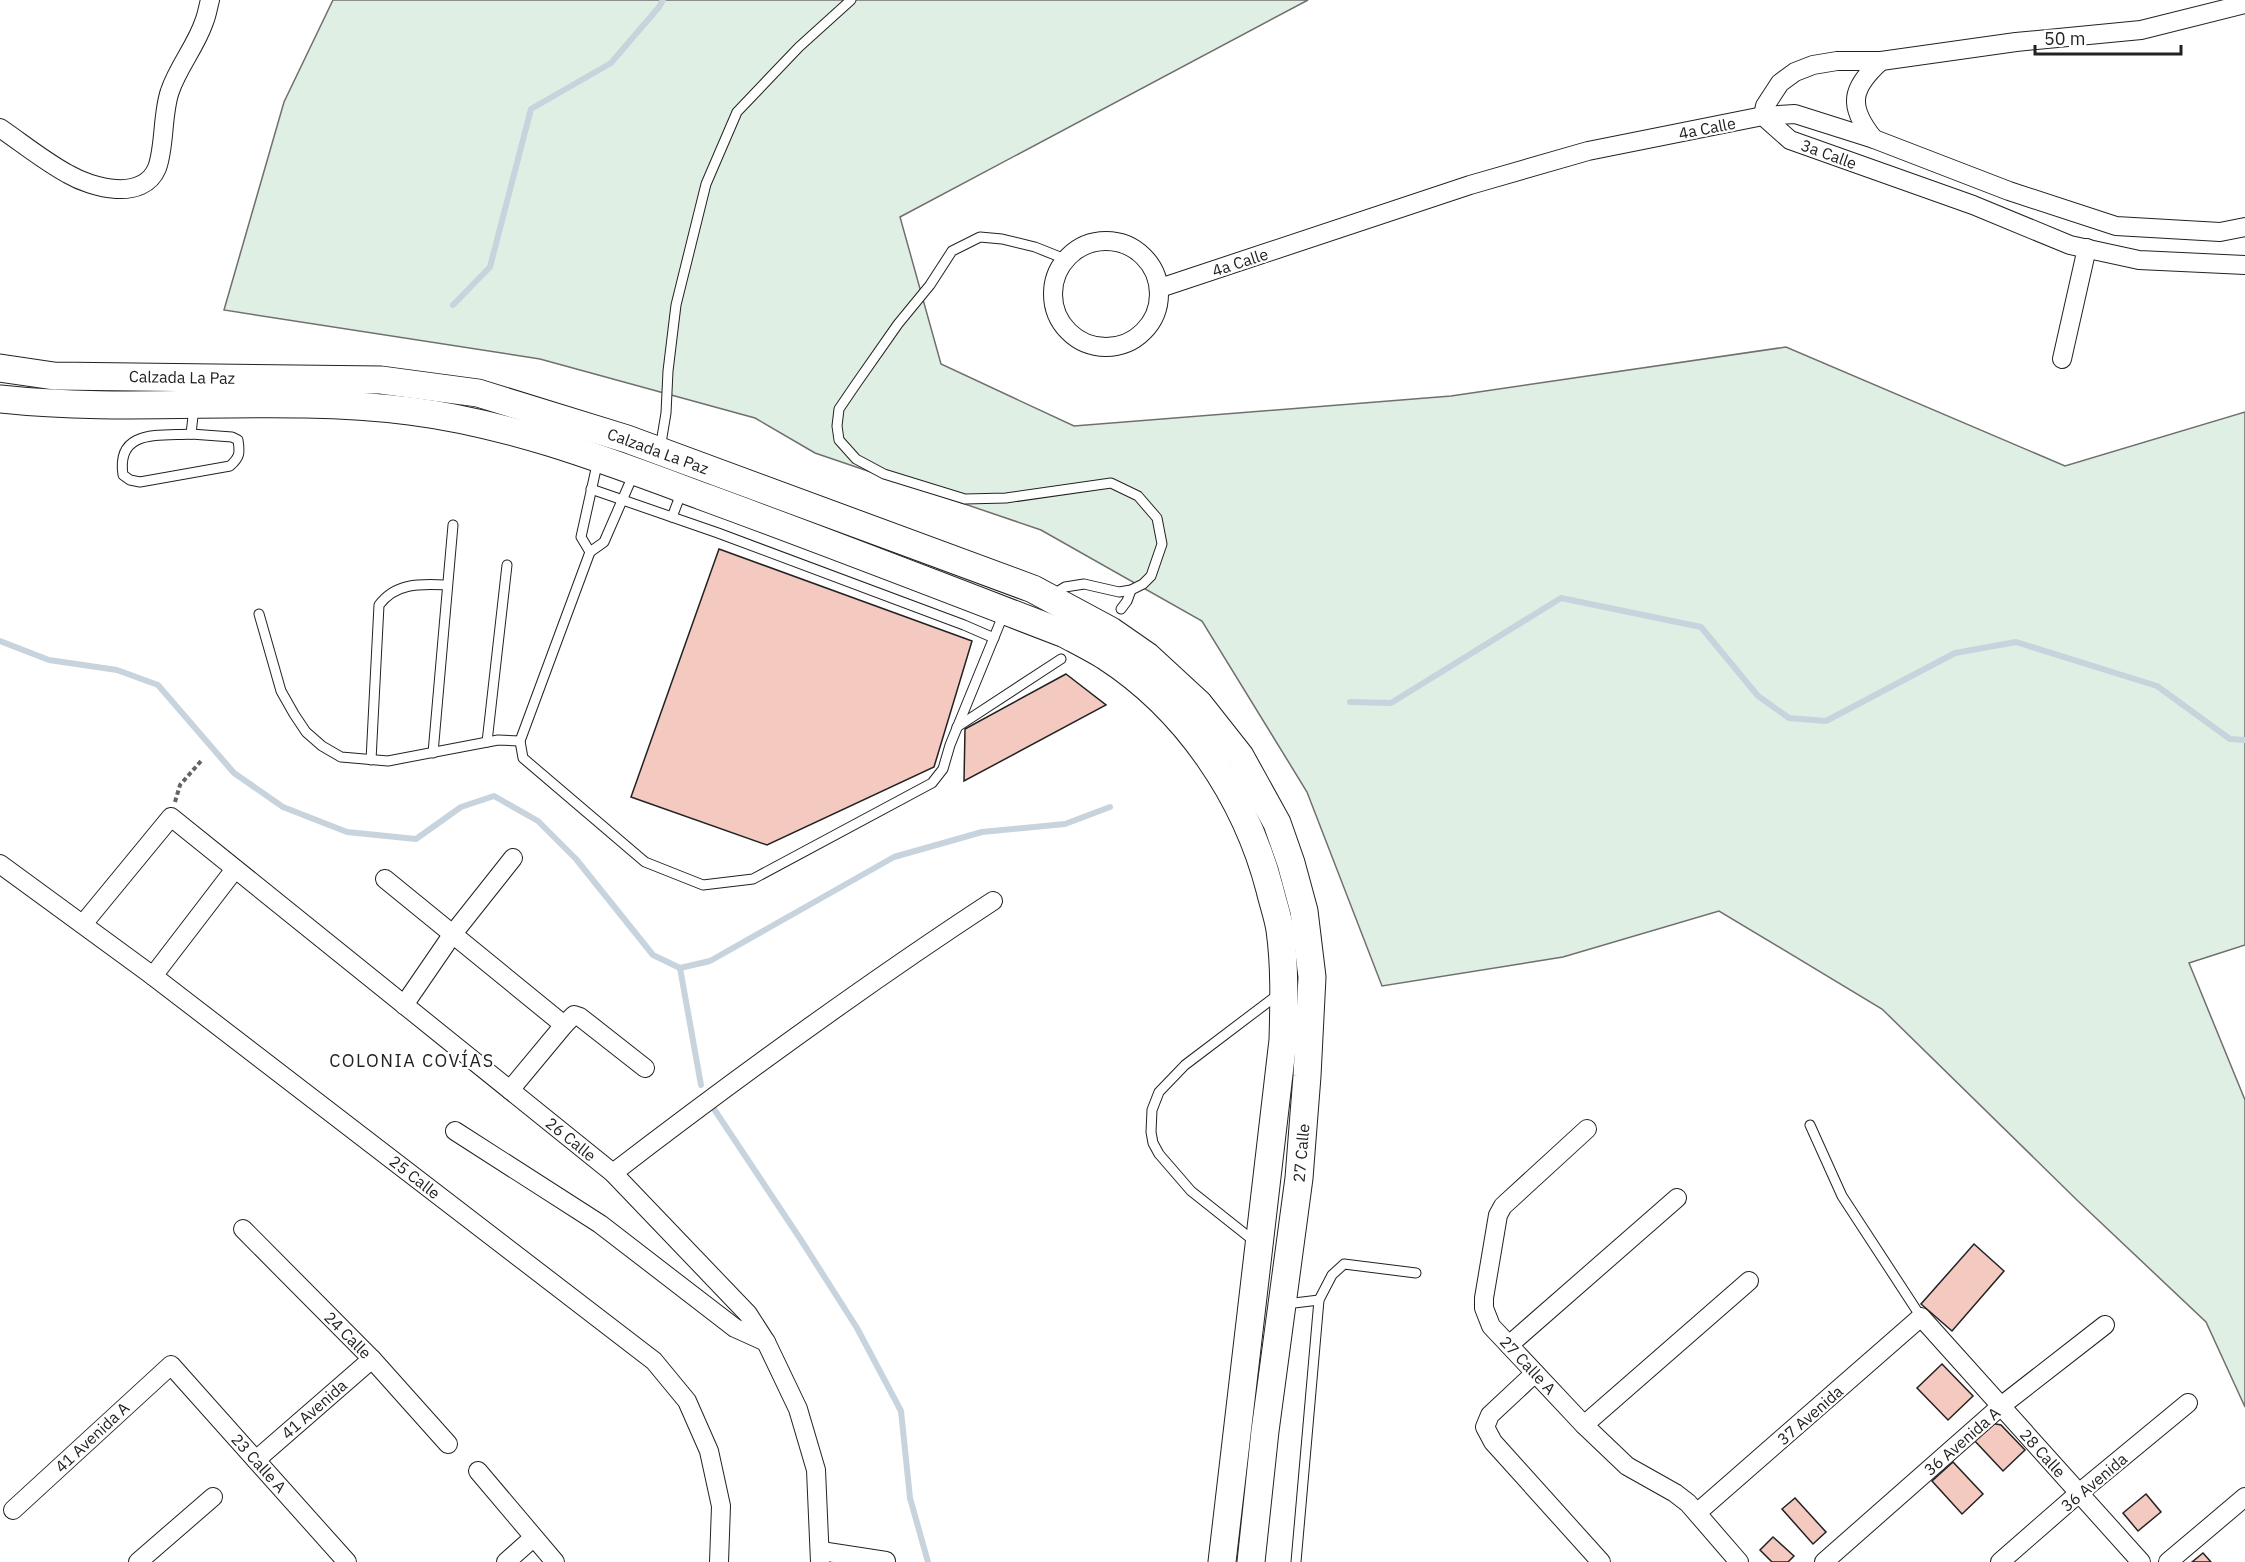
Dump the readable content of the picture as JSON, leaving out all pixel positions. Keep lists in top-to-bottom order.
{
  "streets": {
    "main road": ["Calzada La Paz", "27 Calle"],
    "street": [
      "4a Calle",
      "3a Calle",
      "26 Calle",
      "25 Calle",
      "24 Calle",
      "27 Calle A",
      "41 Avenida",
      "37 Avenida",
      "41 Avenida A",
      "36 Avenida A",
      "28 Calle",
      "23 Calle A",
      "36 Avenida"
    ]
  },
  "crossings": [
    ["4a Calle", "3a Calle"],
    ["Calzada La Paz", "27 Calle"],
    ["24 Calle", "41 Avenida"],
    ["27 Calle A", "37 Avenida"],
    ["41 Avenida", "23 Calle A"],
    ["37 Avenida", "28 Calle"],
    ["41 Avenida A", "23 Calle A"],
    ["36 Avenida A", "28 Calle"],
    ["28 Calle", "36 Avenida"]
  ],
  "districts": ["COLONIA COVÍAS"],
  "scale_bar": "50 m"
}
